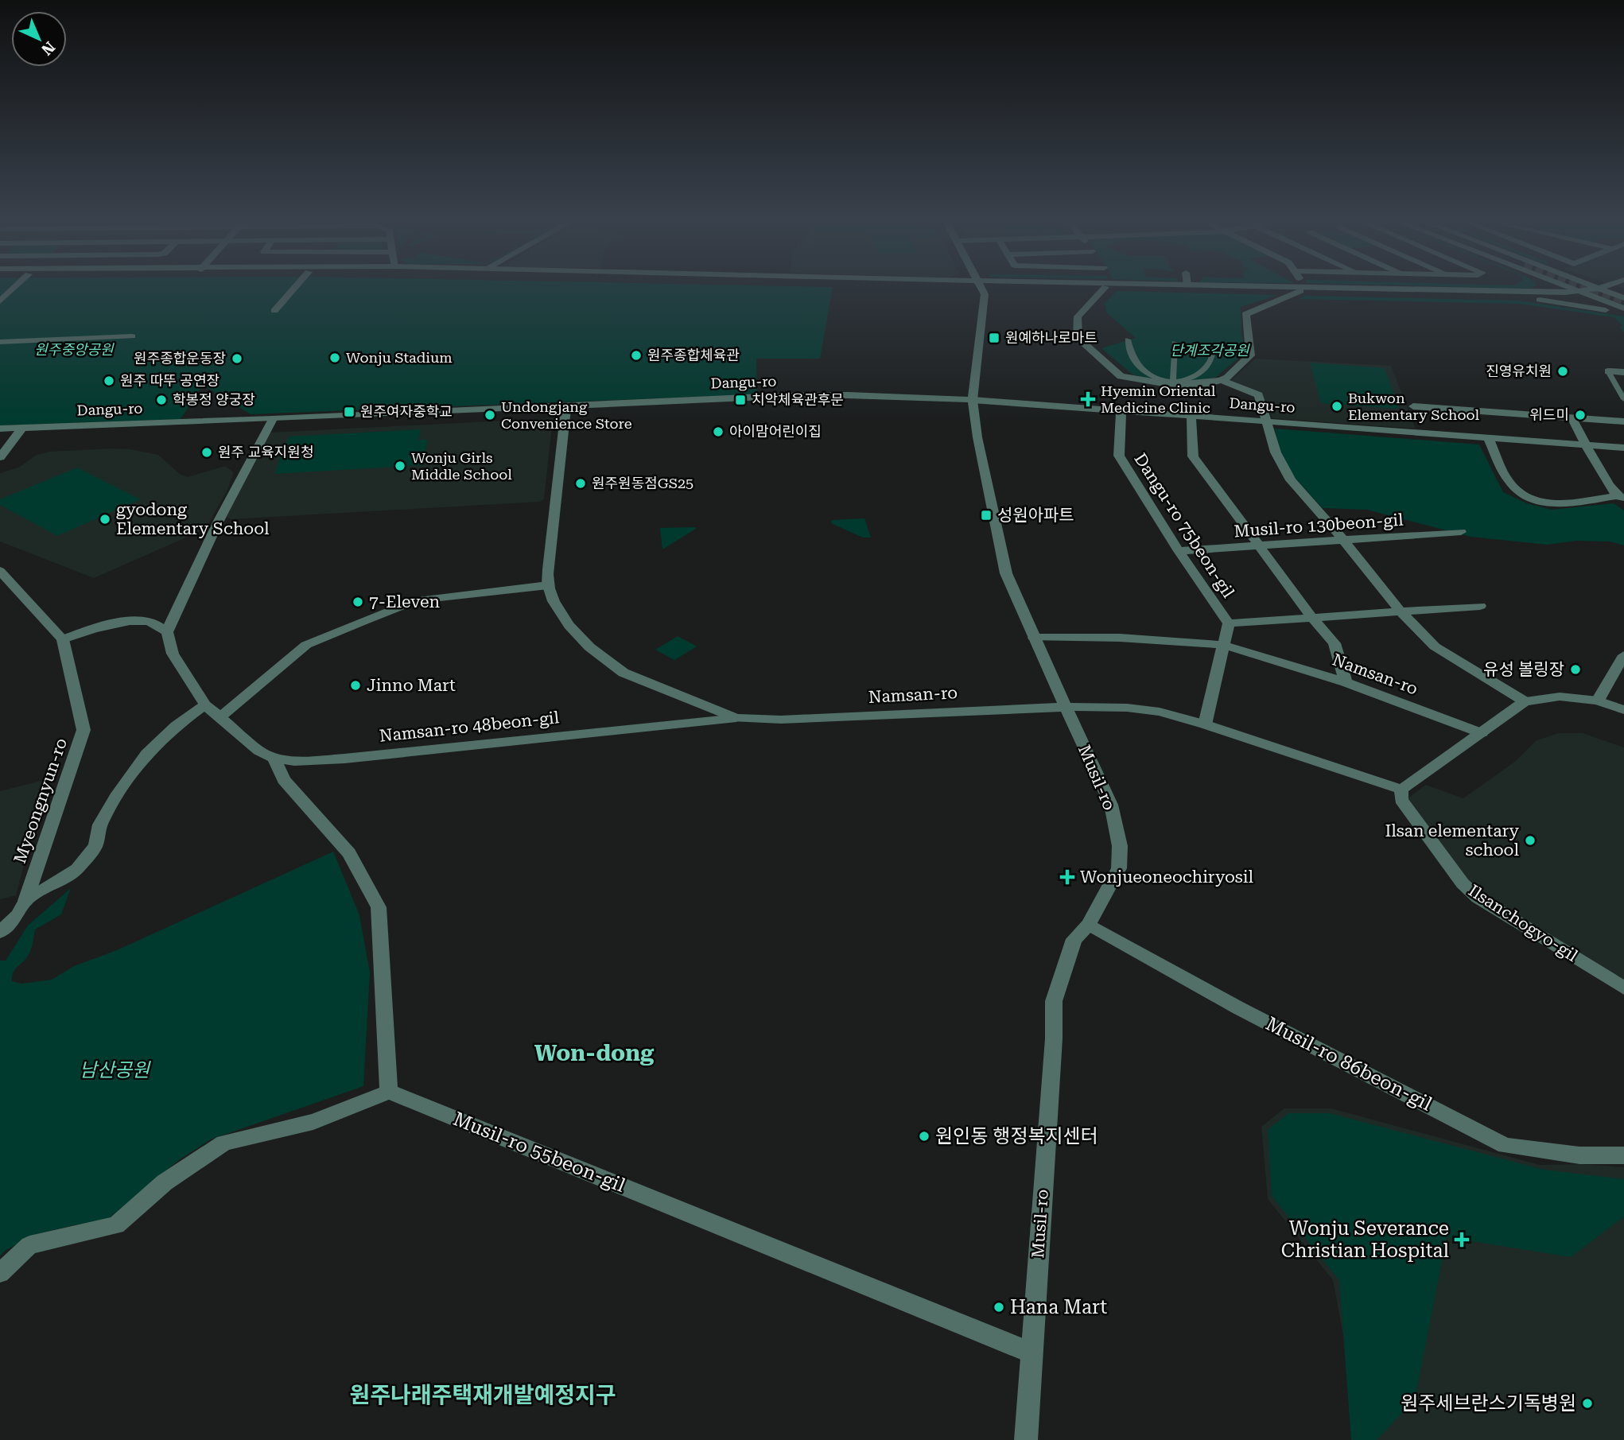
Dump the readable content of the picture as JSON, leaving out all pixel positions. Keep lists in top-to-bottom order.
{
  "streets": {
    "street": [
      "Dangu-ro",
      "Dangu-ro 75beon-gil",
      "Musil-ro 130beon-gil",
      "Namsan-ro",
      "Namsan-ro 48beon-gil",
      "Musil-ro",
      "Myeongnyun-ro",
      "Ilsanchogyo-gil",
      "Musil-ro 86beon-gil",
      "Musil-ro 55beon-gil"
    ]
  },
  "crossings": [
    ["Dangu-ro", "Dangu-ro 75beon-gil"],
    ["Dangu-ro", "Namsan-ro"],
    ["Dangu-ro", "Musil-ro"],
    ["Dangu-ro 75beon-gil", "Musil-ro 130beon-gil"],
    ["Dangu-ro 75beon-gil", "Namsan-ro"],
    ["Namsan-ro", "Namsan-ro 48beon-gil"],
    ["Namsan-ro", "Musil-ro"],
    ["Namsan-ro", "Ilsanchogyo-gil"],
    ["Musil-ro", "Musil-ro 86beon-gil"],
    ["Musil-ro", "Musil-ro 55beon-gil"]
  ],
  "districts": ["Won-dong", "원주나래주택재개발예정지구"],
  "parks": ["원주중앙공원", "단계조각공원", "남산공원"],
  "places": {
    "transit": [
      "원예하나로마트",
      "치악체육관후문",
      "원주여자중학교",
      "성원아파트"
    ],
    "other": [
      "원주종합체육관",
      "Wonju Stadium",
      "원주종합운동장",
      "진영유치원",
      "원주 따뚜 공연장",
      "학봉정 양궁장",
      "Bukwon Elementary School",
      "Undongjang Convenience Store",
      "위드미",
      "아이맘어린이집",
      "원주 교육지원청",
      "Wonju Girls Middle School",
      "원주원동점GS25",
      "gyodong Elementary School",
      "7-Eleven",
      "유성 볼링장",
      "Jinno Mart",
      "Ilsan elementary school",
      "원인동 행정복지센터",
      "Hana Mart",
      "원주세브란스기독병원"
    ],
    "health": ["Hyemin Oriental Medicine Clinic", "Wonjueoneochiryosil", "Wonju Severance Christian Hospital"]
  },
  "north": "bottom right"
}
